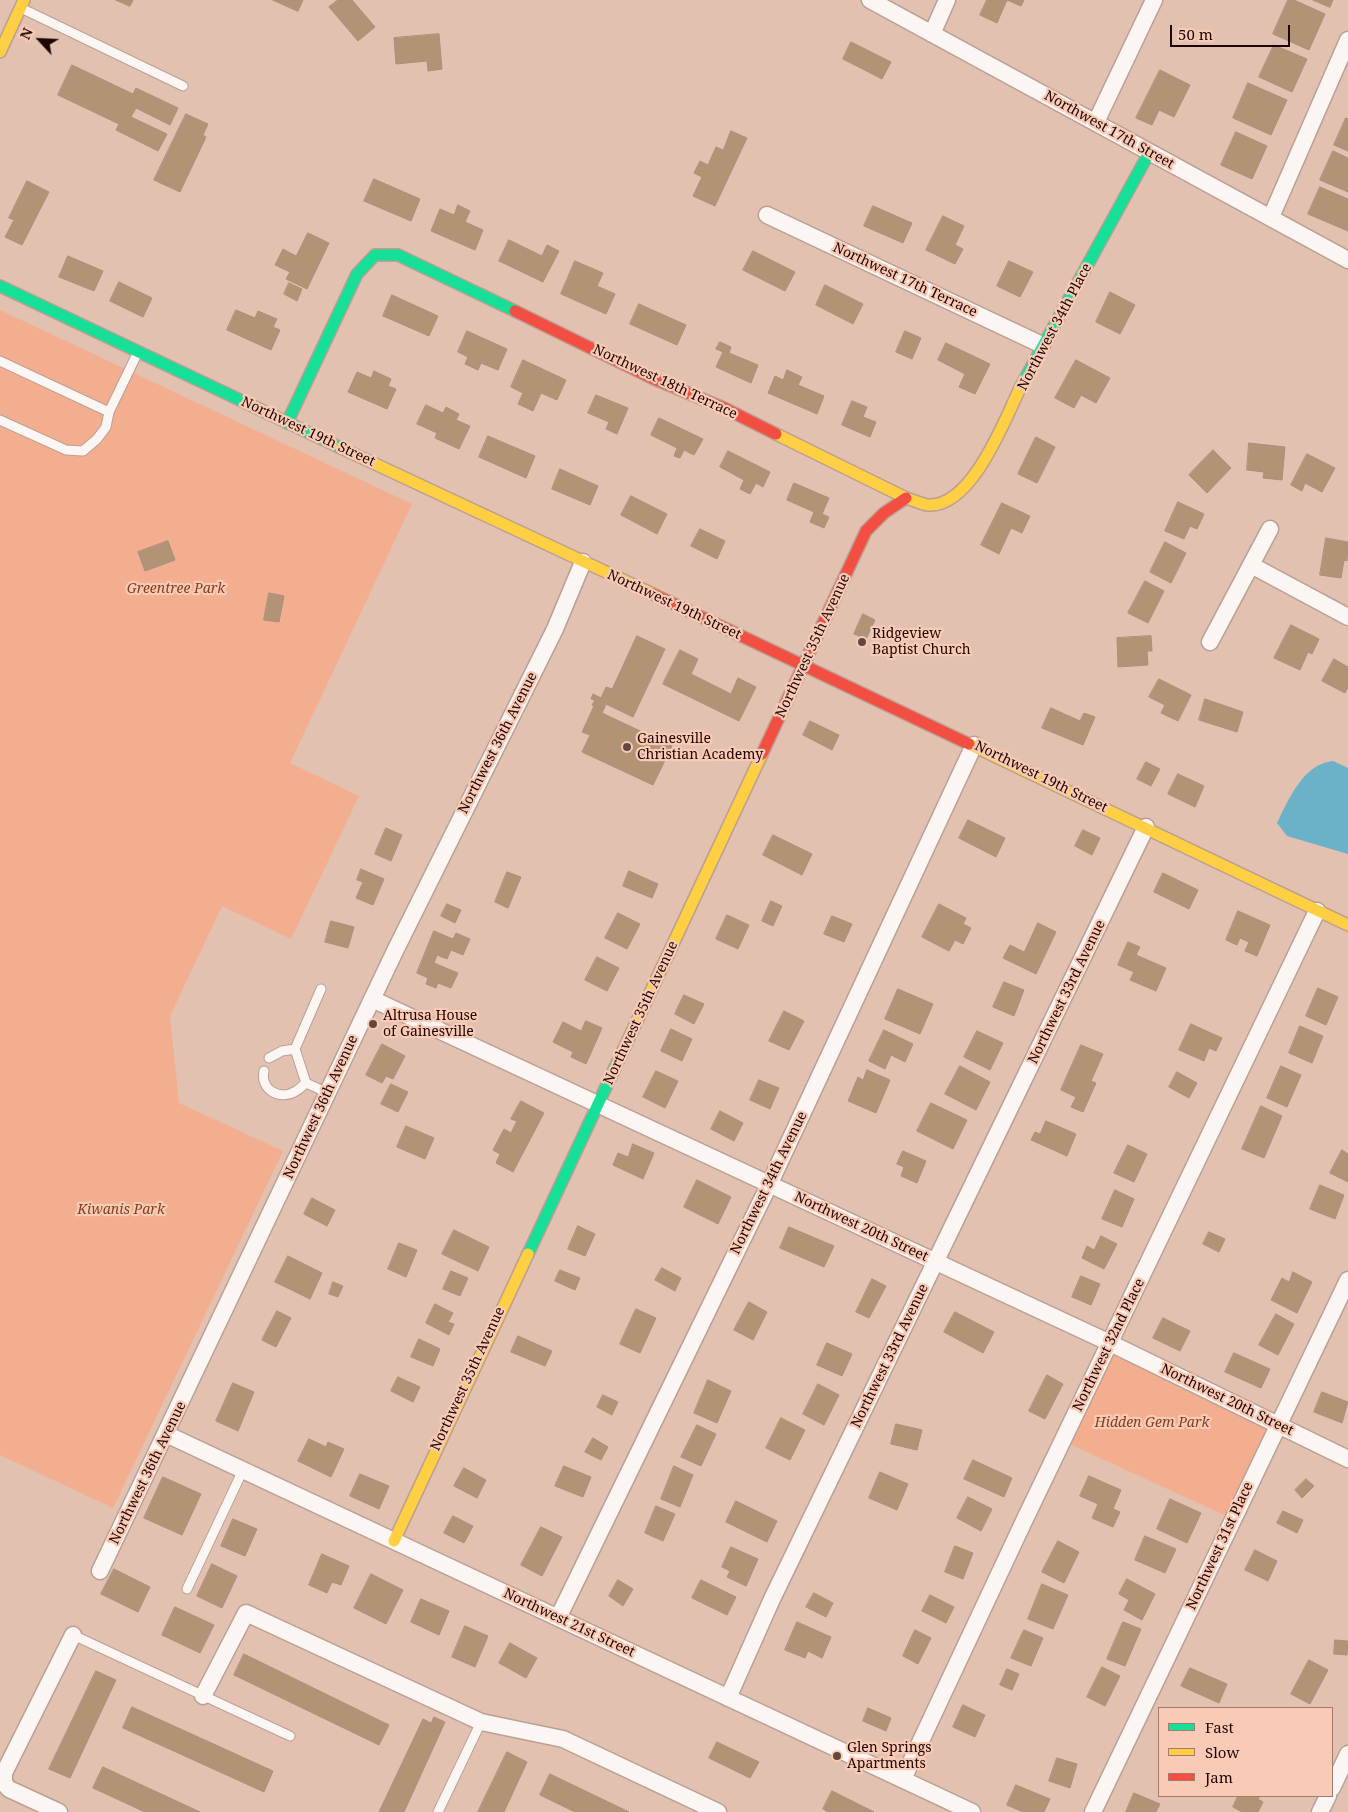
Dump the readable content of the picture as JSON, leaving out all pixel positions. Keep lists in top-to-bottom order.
{
  "streets": {
    "street": [
      "Northwest 17th Street",
      "Northwest 17th Terrace",
      "Northwest 34th Place",
      "Northwest 18th Terrace",
      "Northwest 19th Street",
      "Northwest 35th Avenue",
      "Northwest 36th Avenue",
      "Northwest 33rd Avenue",
      "Northwest 34th Avenue",
      "Northwest 20th Street",
      "Northwest 32nd Place",
      "Northwest 31st Place",
      "Northwest 21st Street"
    ]
  },
  "crossings": [
    ["Northwest 17th Street", "Northwest 34th Place"],
    ["Northwest 17th Terrace", "Northwest 34th Place"],
    ["Northwest 34th Place", "Northwest 18th Terrace"],
    ["Northwest 18th Terrace", "Northwest 19th Street"],
    ["Northwest 18th Terrace", "Northwest 35th Avenue"],
    ["Northwest 19th Street", "Northwest 35th Avenue"],
    ["Northwest 19th Street", "Northwest 36th Avenue"],
    ["Northwest 19th Street", "Northwest 33rd Avenue"],
    ["Northwest 19th Street", "Northwest 34th Avenue"],
    ["Northwest 19th Street", "Northwest 32nd Place"],
    ["Northwest 35th Avenue", "Northwest 20th Street"],
    ["Northwest 35th Avenue", "Northwest 21st Street"],
    ["Northwest 36th Avenue", "Northwest 20th Street"],
    ["Northwest 36th Avenue", "Northwest 21st Street"],
    ["Northwest 33rd Avenue", "Northwest 20th Street"],
    ["Northwest 33rd Avenue", "Northwest 21st Street"],
    ["Northwest 34th Avenue", "Northwest 20th Street"],
    ["Northwest 34th Avenue", "Northwest 21st Street"],
    ["Northwest 20th Street", "Northwest 32nd Place"],
    ["Northwest 20th Street", "Northwest 31st Place"],
    ["Northwest 32nd Place", "Northwest 21st Street"]
  ],
  "parks": ["Greentree Park", "Kiwanis Park", "Hidden Gem Park"],
  "places": [
    "Ridgeview Baptist Church",
    "Gainesville Christian Academy",
    "Altrusa House of Gainesville",
    "Glen Springs Apartments"
  ],
  "legend": ["Fast", "Slow", "Jam"],
  "scale_bar": "50 m",
  "north": "top left"
}
